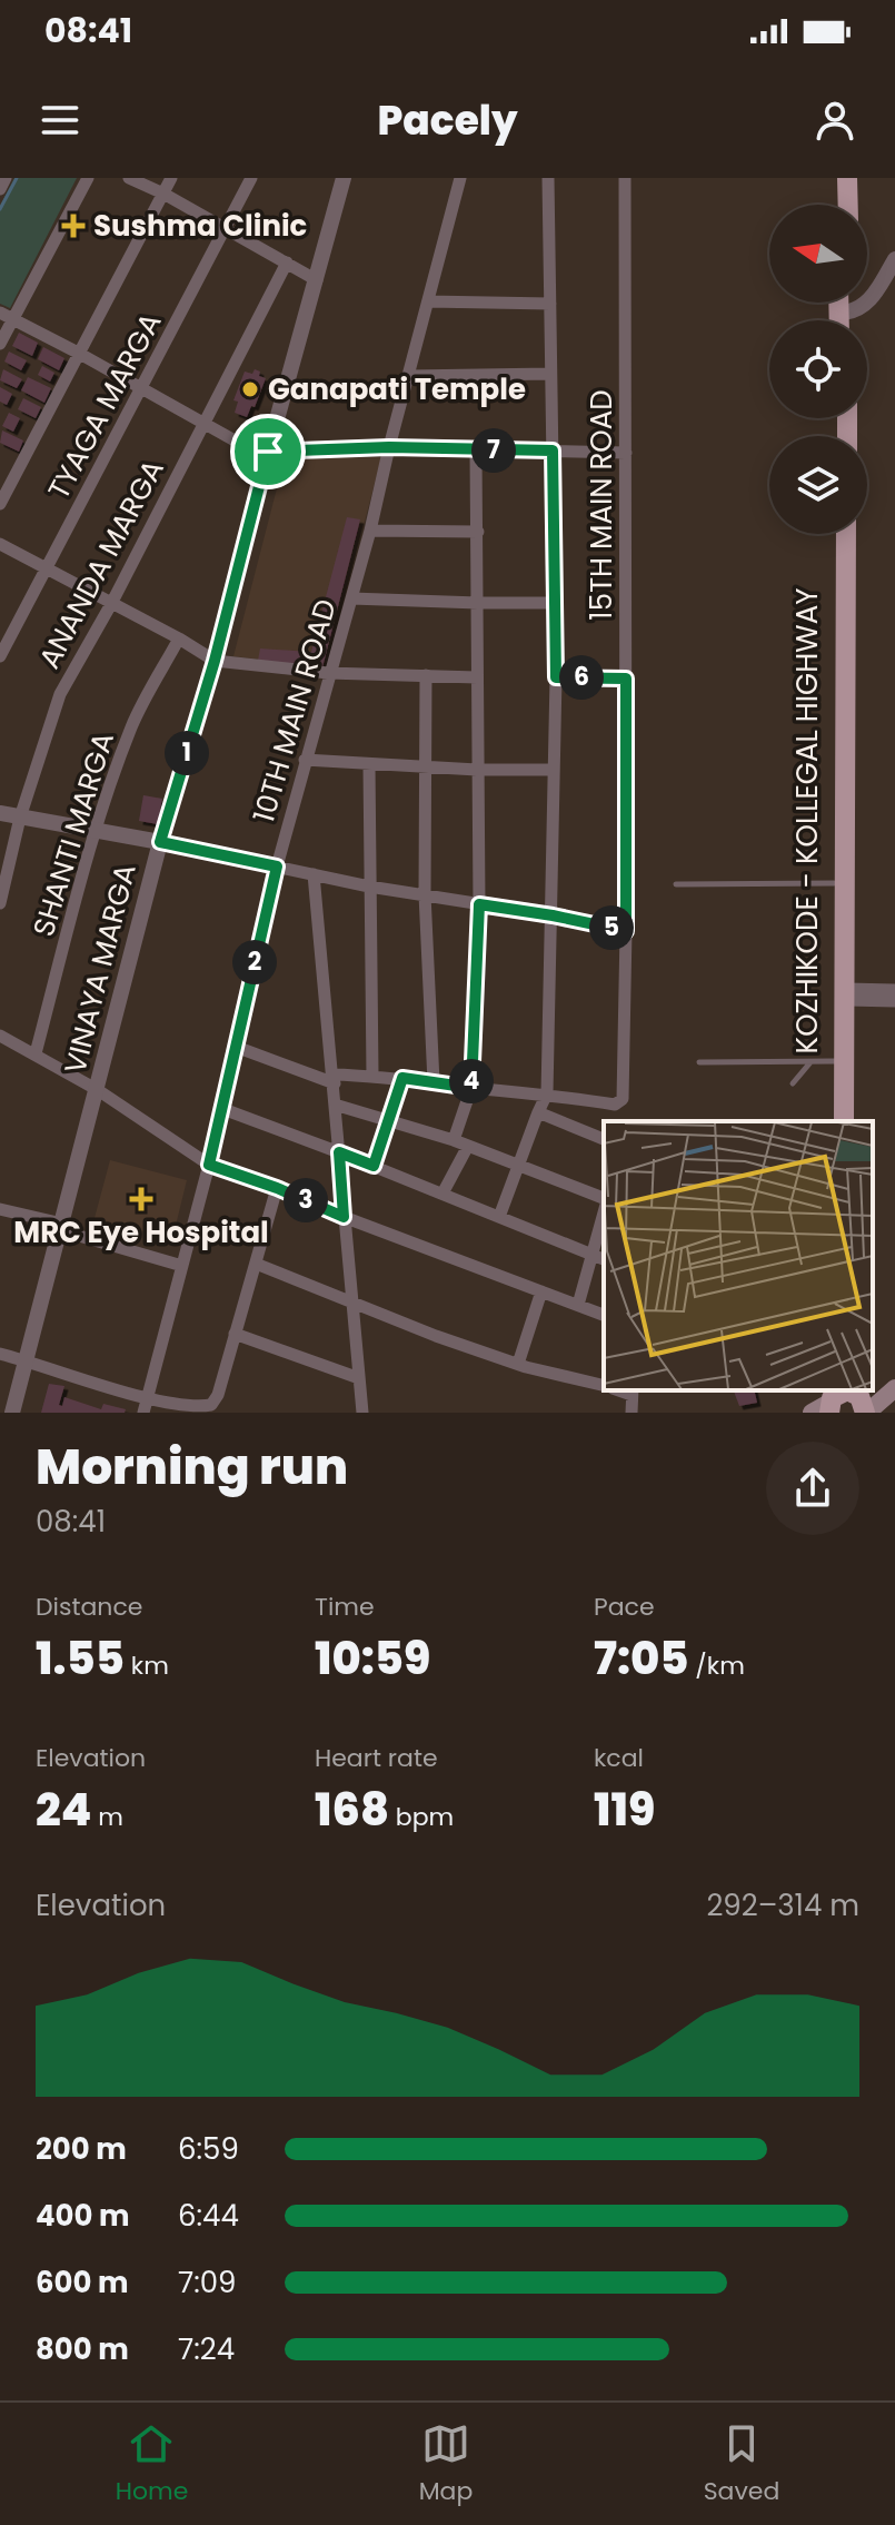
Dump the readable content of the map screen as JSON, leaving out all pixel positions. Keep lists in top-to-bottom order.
{
  "streets": {
    "main road": ["KOZHIKODE - KOLLEGAL HIGHWAY"],
    "street": [
      "TYAGA MARGA",
      "15TH MAIN ROAD",
      "ANANDA MARGA",
      "10TH MAIN ROAD",
      "SHANTI MARGA",
      "VINAYA MARGA"
    ]
  },
  "places": {
    "health": ["Sushma Clinic", "MRC Eye Hospital"],
    "other": ["Ganapati Temple"]
  },
  "north": "left",
  "page": {
    "status": "08:41",
    "header": "Pacely",
    "pins": [
      "7",
      "6",
      "1",
      "5",
      "2",
      "4",
      "3"
    ],
    "heading": ["Morning run", "08:41"],
    "stats": [
      ["Distance", "1.55 km"],
      ["Time", "10:59"],
      ["Pace", "7:05 /km"],
      ["Elevation", "24 m"],
      ["Heart rate", "168 bpm"],
      ["kcal", "119"]
    ],
    "chart": ["Elevation", "292–314 m"],
    "list": [
      {
        "name": "200 m",
        "note": "6:59"
      },
      {
        "name": "400 m",
        "note": "6:44"
      },
      {
        "name": "600 m",
        "note": "7:09"
      },
      {
        "name": "800 m",
        "note": "7:24"
      }
    ],
    "tabs": ["Home", "Map", "Saved"]
  }
}
